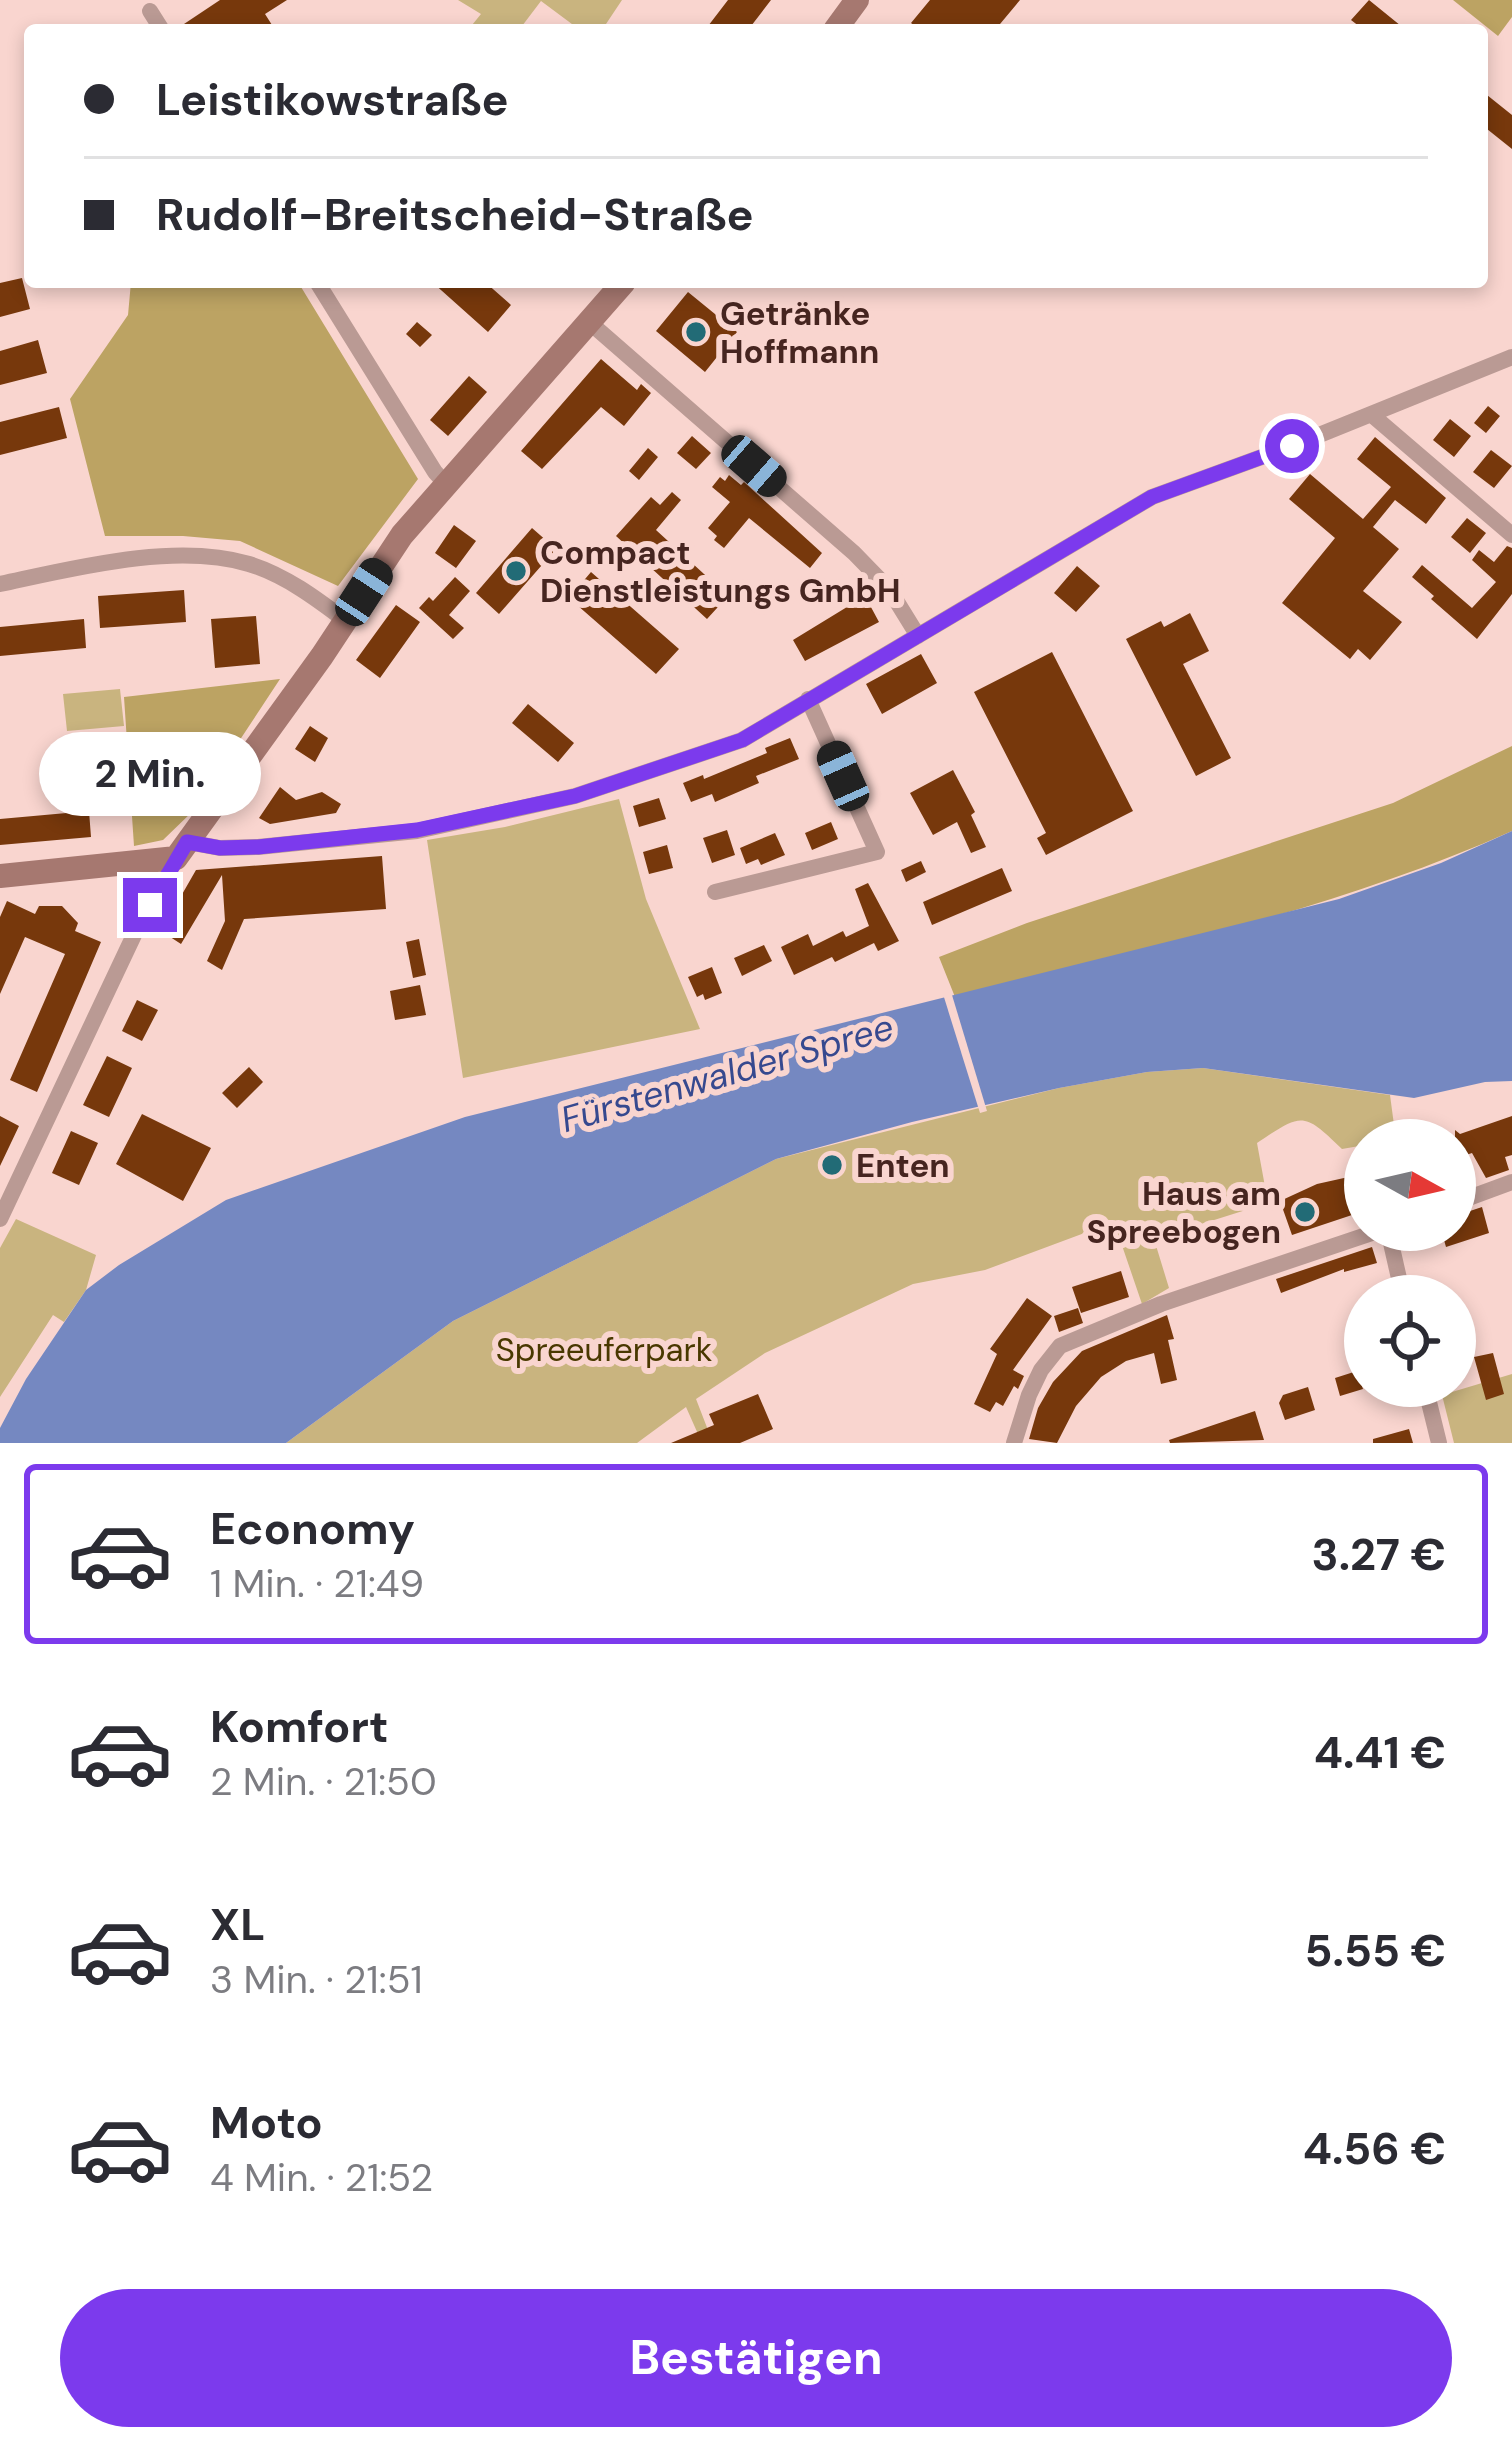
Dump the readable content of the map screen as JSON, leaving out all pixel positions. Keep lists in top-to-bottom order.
{
  "water": ["Fürstenwalder Spree"],
  "parks": ["Spreeuferpark"],
  "places": [
    "Getränke Hoffmann",
    "Compact Dienstleistungs GmbH",
    "Enten",
    "Haus am Spreebogen"
  ],
  "north": "right",
  "page": {
    "banner": ["Leistikowstraße", "Rudolf-Breitscheid-Straße"],
    "bubble": "2 Min.",
    "list": [
      {
        "name": "Economy",
        "note": "1 Min. · 21:49",
        "value": "3.27 €"
      },
      {
        "name": "Komfort",
        "note": "2 Min. · 21:50",
        "value": "4.41 €"
      },
      {
        "name": "XL",
        "note": "3 Min. · 21:51",
        "value": "5.55 €"
      },
      {
        "name": "Moto",
        "note": "4 Min. · 21:52",
        "value": "4.56 €"
      }
    ],
    "buttons": "Bestätigen"
  }
}
